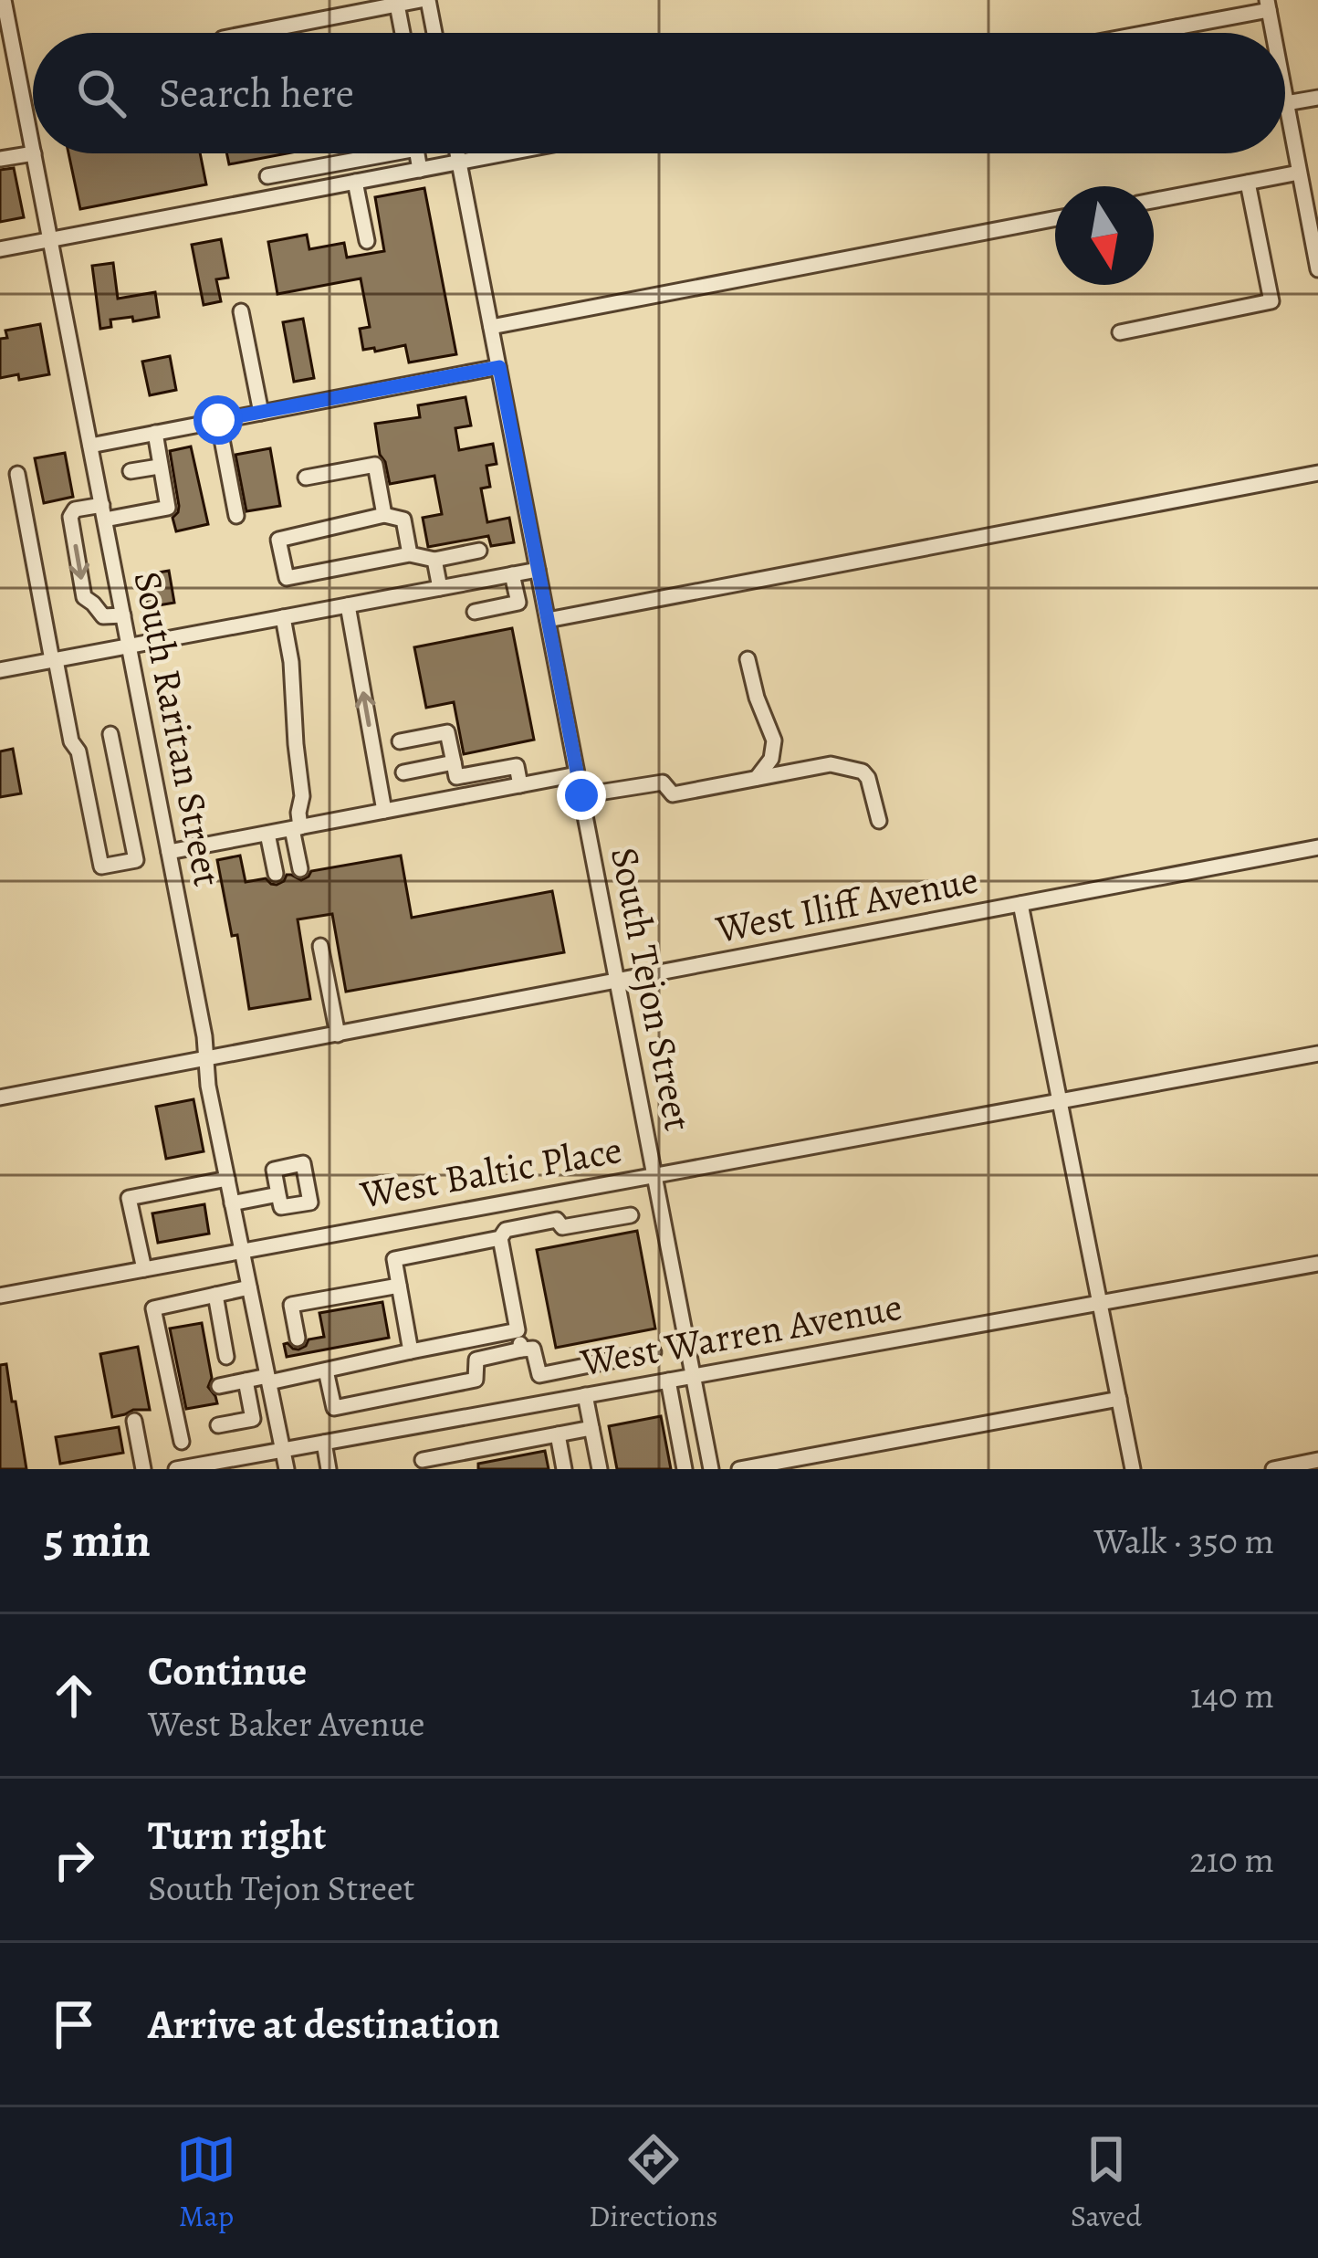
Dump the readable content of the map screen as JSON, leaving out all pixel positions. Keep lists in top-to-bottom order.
{
  "streets": {
    "street": [
      "South Raritan Street",
      "West Iliff Avenue",
      "South Tejon Street",
      "West Baltic Place",
      "West Warren Avenue"
    ]
  },
  "crossings": [
    ["South Raritan Street", "West Iliff Avenue"],
    ["South Raritan Street", "West Baltic Place"],
    ["South Raritan Street", "West Warren Avenue"],
    ["West Iliff Avenue", "South Tejon Street"],
    ["South Tejon Street", "West Baltic Place"],
    ["South Tejon Street", "West Warren Avenue"]
  ],
  "north": "bottom",
  "page": {
    "search": "Search here",
    "heading": ["5 min", "Walk · 350 m"],
    "list": [
      ["Continue", "West Baker Avenue", "140 m"],
      ["Turn right", "South Tejon Street", "210 m"],
      "Arrive at destination"
    ],
    "nav": ["Map", "Directions", "Saved"]
  }
}
